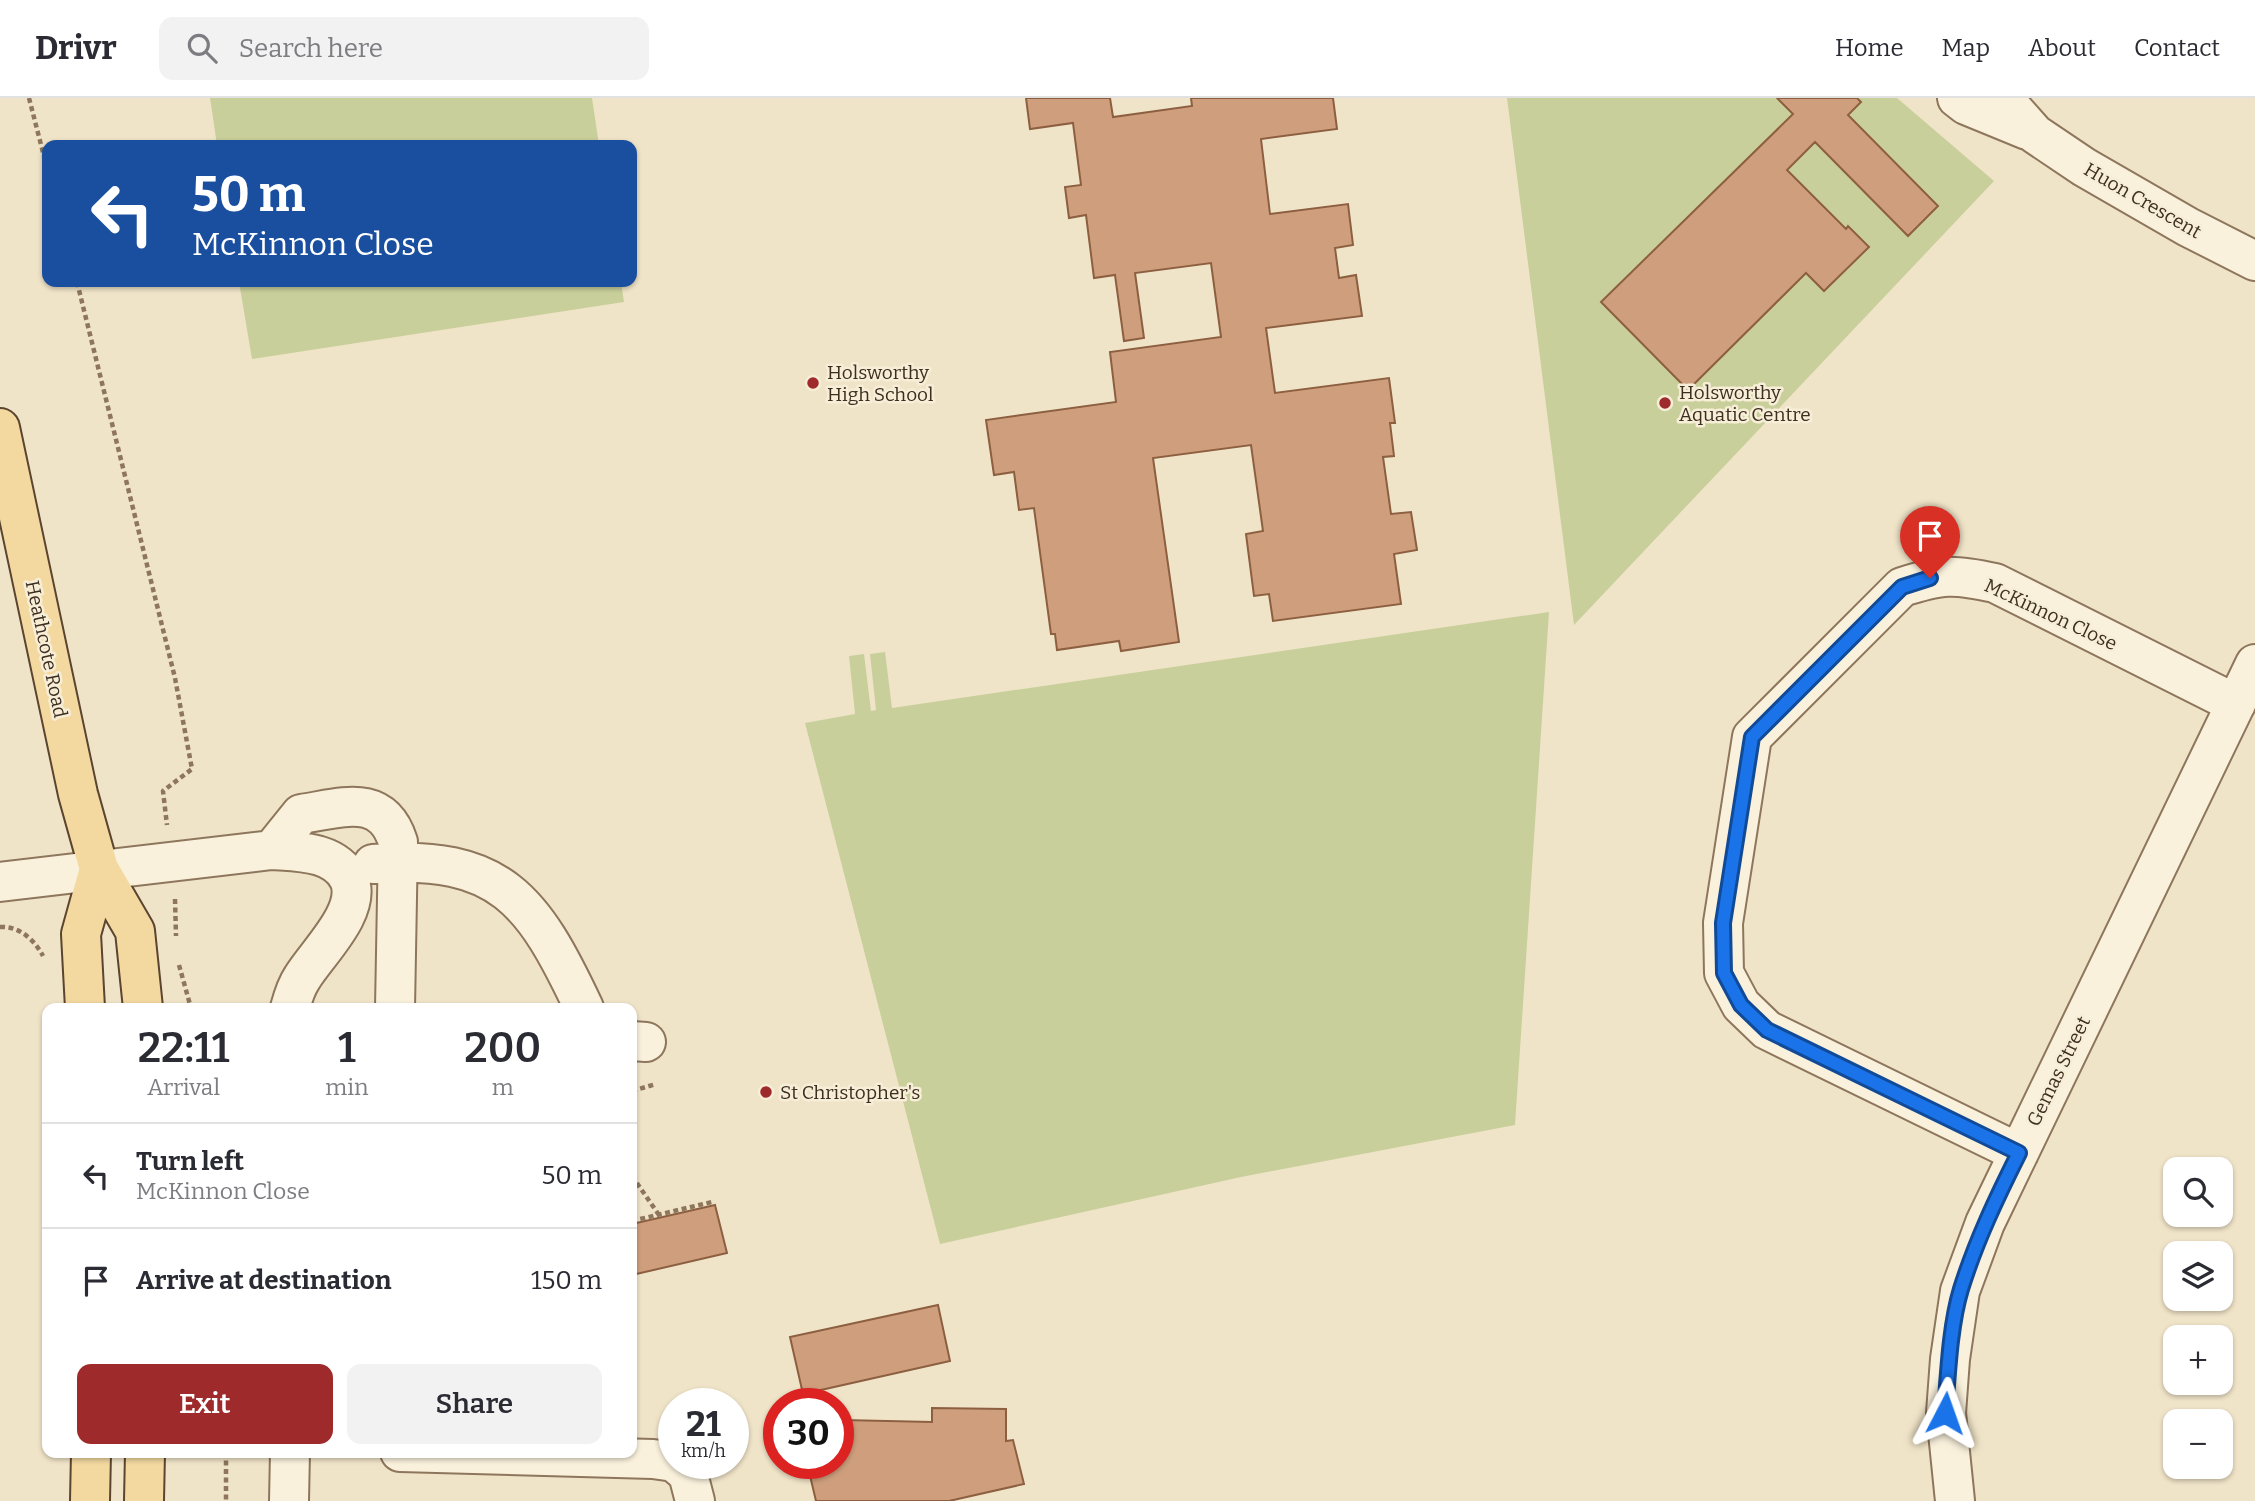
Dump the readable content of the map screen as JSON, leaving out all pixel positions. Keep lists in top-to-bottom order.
{
  "streets": {
    "main road": ["Heathcote Road"],
    "street": ["Huon Crescent", "McKinnon Close", "Gemas Street"]
  },
  "crossings": [
    ["McKinnon Close", "Gemas Street"]
  ],
  "places": ["Holsworthy High School", "Holsworthy Aquatic Centre", "St Christopher's"],
  "page": {
    "header": "Drivr",
    "search": "Search here",
    "nav": [
      "Home",
      "Map",
      "About",
      "Contact"
    ],
    "turn": ["50 m", "McKinnon Close"],
    "eta": [
      "22:11",
      "Arrival",
      "1",
      "min",
      "200",
      "m"
    ],
    "list": [
      {
        "name": "Turn left",
        "note": "McKinnon Close",
        "value": "50 m"
      },
      {
        "name": "Arrive at destination",
        "value": "150 m"
      }
    ],
    "map_buttons": ["+", "−"],
    "buttons": ["Exit", "Share"],
    "speed": "21 km/h",
    "limit": "30"
  }
}
